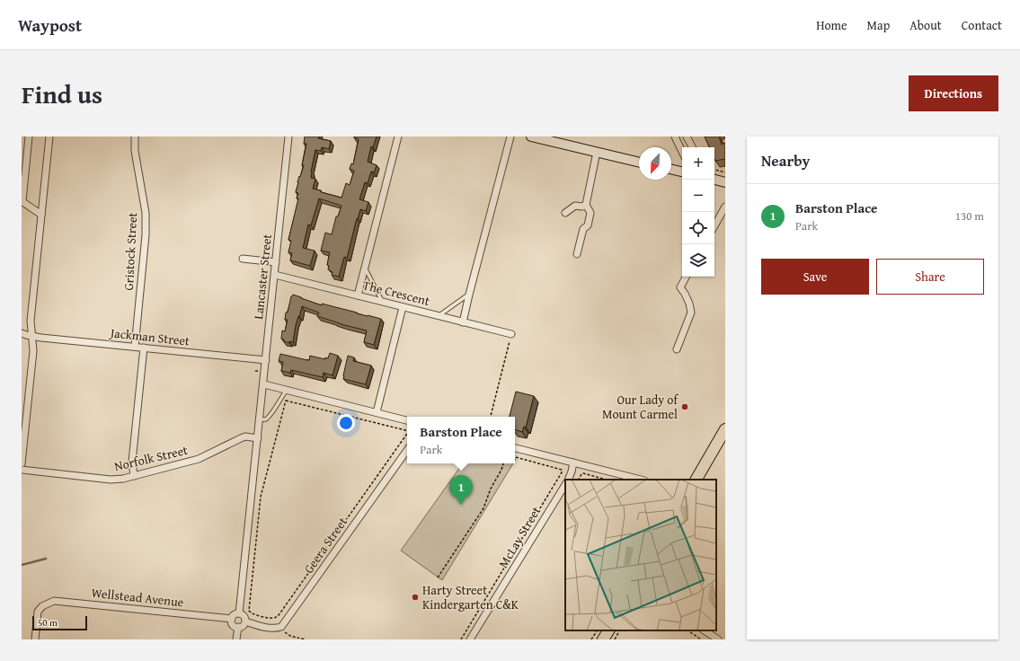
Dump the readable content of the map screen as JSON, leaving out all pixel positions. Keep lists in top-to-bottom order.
{
  "streets": {
    "street": [
      "Gristock Street",
      "Lancaster Street",
      "The Crescent",
      "Jackman Street",
      "Norfolk Street",
      "McLay Street",
      "Geera Street",
      "Wellstead Avenue"
    ]
  },
  "crossings": [
    ["Gristock Street", "Jackman Street"],
    ["Lancaster Street", "The Crescent"],
    ["Lancaster Street", "Jackman Street"],
    ["Lancaster Street", "Norfolk Street"],
    ["Lancaster Street", "Wellstead Avenue"]
  ],
  "places": ["Our Lady of Mount Carmel", "Harty Street Kindergarten C&K"],
  "scale_bar": "50 m",
  "north": "bottom left",
  "page": {
    "header": "Waypost",
    "nav": [
      "Home",
      "Map",
      "About",
      "Contact"
    ],
    "title": "Find us",
    "buttons": [
      "Directions",
      ["Save", "Share"]
    ],
    "heading": "Nearby",
    "map_buttons": ["+", "−"],
    "list": [
      {
        "mark": "1",
        "name": "Barston Place",
        "note": "Park",
        "value": "130 m"
      }
    ],
    "popup": ["Barston Place", "Park"],
    "pins": "1",
    "scale": "50 m"
  }
}
